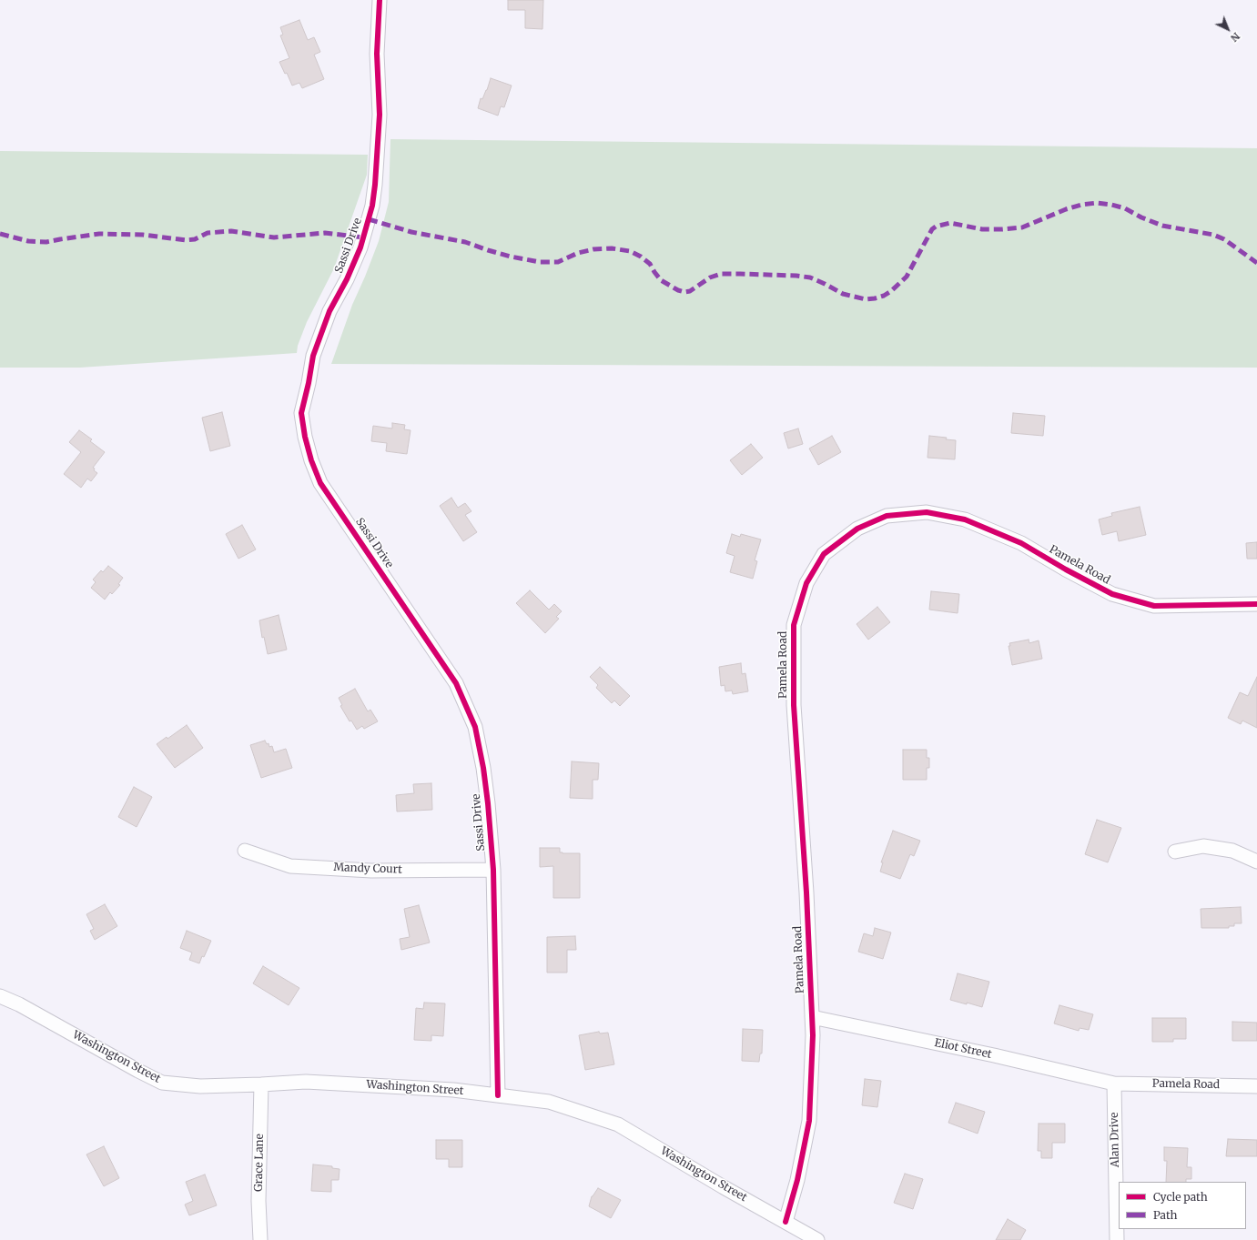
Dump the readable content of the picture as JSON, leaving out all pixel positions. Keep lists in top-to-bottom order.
{
  "streets": {
    "street": [
      "Sassi Drive",
      "Pamela Road",
      "Mandy Court",
      "Eliot Street",
      "Washington Street",
      "Alan Drive",
      "Grace Lane"
    ]
  },
  "crossings": [
    ["Sassi Drive", "Mandy Court"],
    ["Sassi Drive", "Washington Street"],
    ["Pamela Road", "Eliot Street"],
    ["Pamela Road", "Washington Street"],
    ["Pamela Road", "Alan Drive"],
    ["Eliot Street", "Alan Drive"],
    ["Washington Street", "Grace Lane"]
  ],
  "legend": ["Cycle path", "Path"],
  "north": "bottom right"
}
